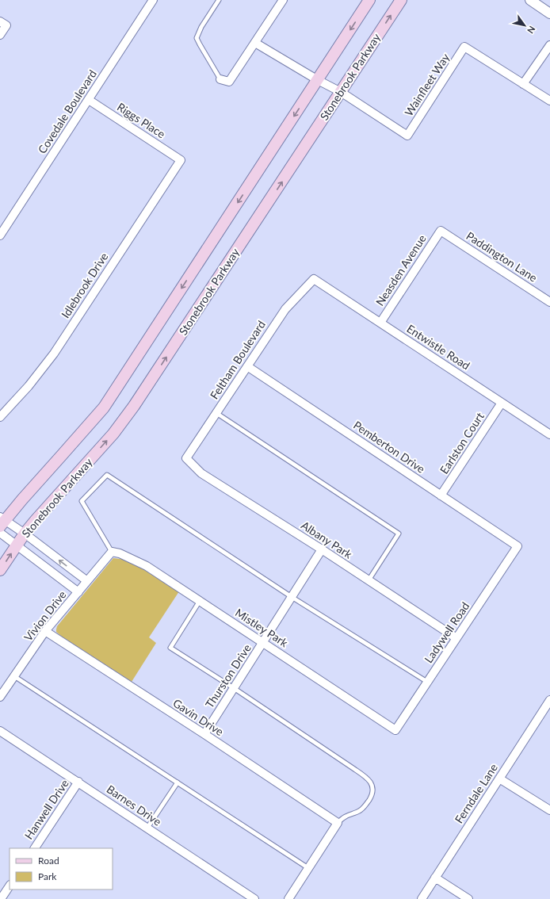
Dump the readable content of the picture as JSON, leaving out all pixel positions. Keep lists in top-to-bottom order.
{
  "streets": {
    "main road": ["Stonebrook Parkway"],
    "street": [
      "Wainfleet Way",
      "Covedale Boulevard",
      "Riggs Place",
      "Paddington Lane",
      "Neasden Avenue",
      "Idlebrook Drive",
      "Entwistle Road",
      "Feltham Boulevard",
      "Earlston Court",
      "Pemberton Drive",
      "Albany Park",
      "Vivion Drive",
      "Mistley Park",
      "Ladywell Road",
      "Thurston Drive",
      "Gavin Drive",
      "Ferndale Lane",
      "Barnes Drive",
      "Hanwell Drive"
    ]
  },
  "crossings": [
    ["Stonebrook Parkway", "Wainfleet Way"],
    ["Covedale Boulevard", "Riggs Place"],
    ["Riggs Place", "Idlebrook Drive"],
    ["Paddington Lane", "Neasden Avenue"],
    ["Neasden Avenue", "Entwistle Road"],
    ["Entwistle Road", "Feltham Boulevard"],
    ["Entwistle Road", "Earlston Court"],
    ["Feltham Boulevard", "Pemberton Drive"],
    ["Feltham Boulevard", "Albany Park"],
    ["Earlston Court", "Pemberton Drive"],
    ["Pemberton Drive", "Ladywell Road"],
    ["Albany Park", "Ladywell Road"],
    ["Albany Park", "Thurston Drive"],
    ["Vivion Drive", "Mistley Park"],
    ["Vivion Drive", "Gavin Drive"],
    ["Mistley Park", "Ladywell Road"],
    ["Mistley Park", "Thurston Drive"],
    ["Thurston Drive", "Gavin Drive"],
    ["Barnes Drive", "Hanwell Drive"]
  ],
  "legend": ["Road", "Park"],
  "north": "bottom right"
}
